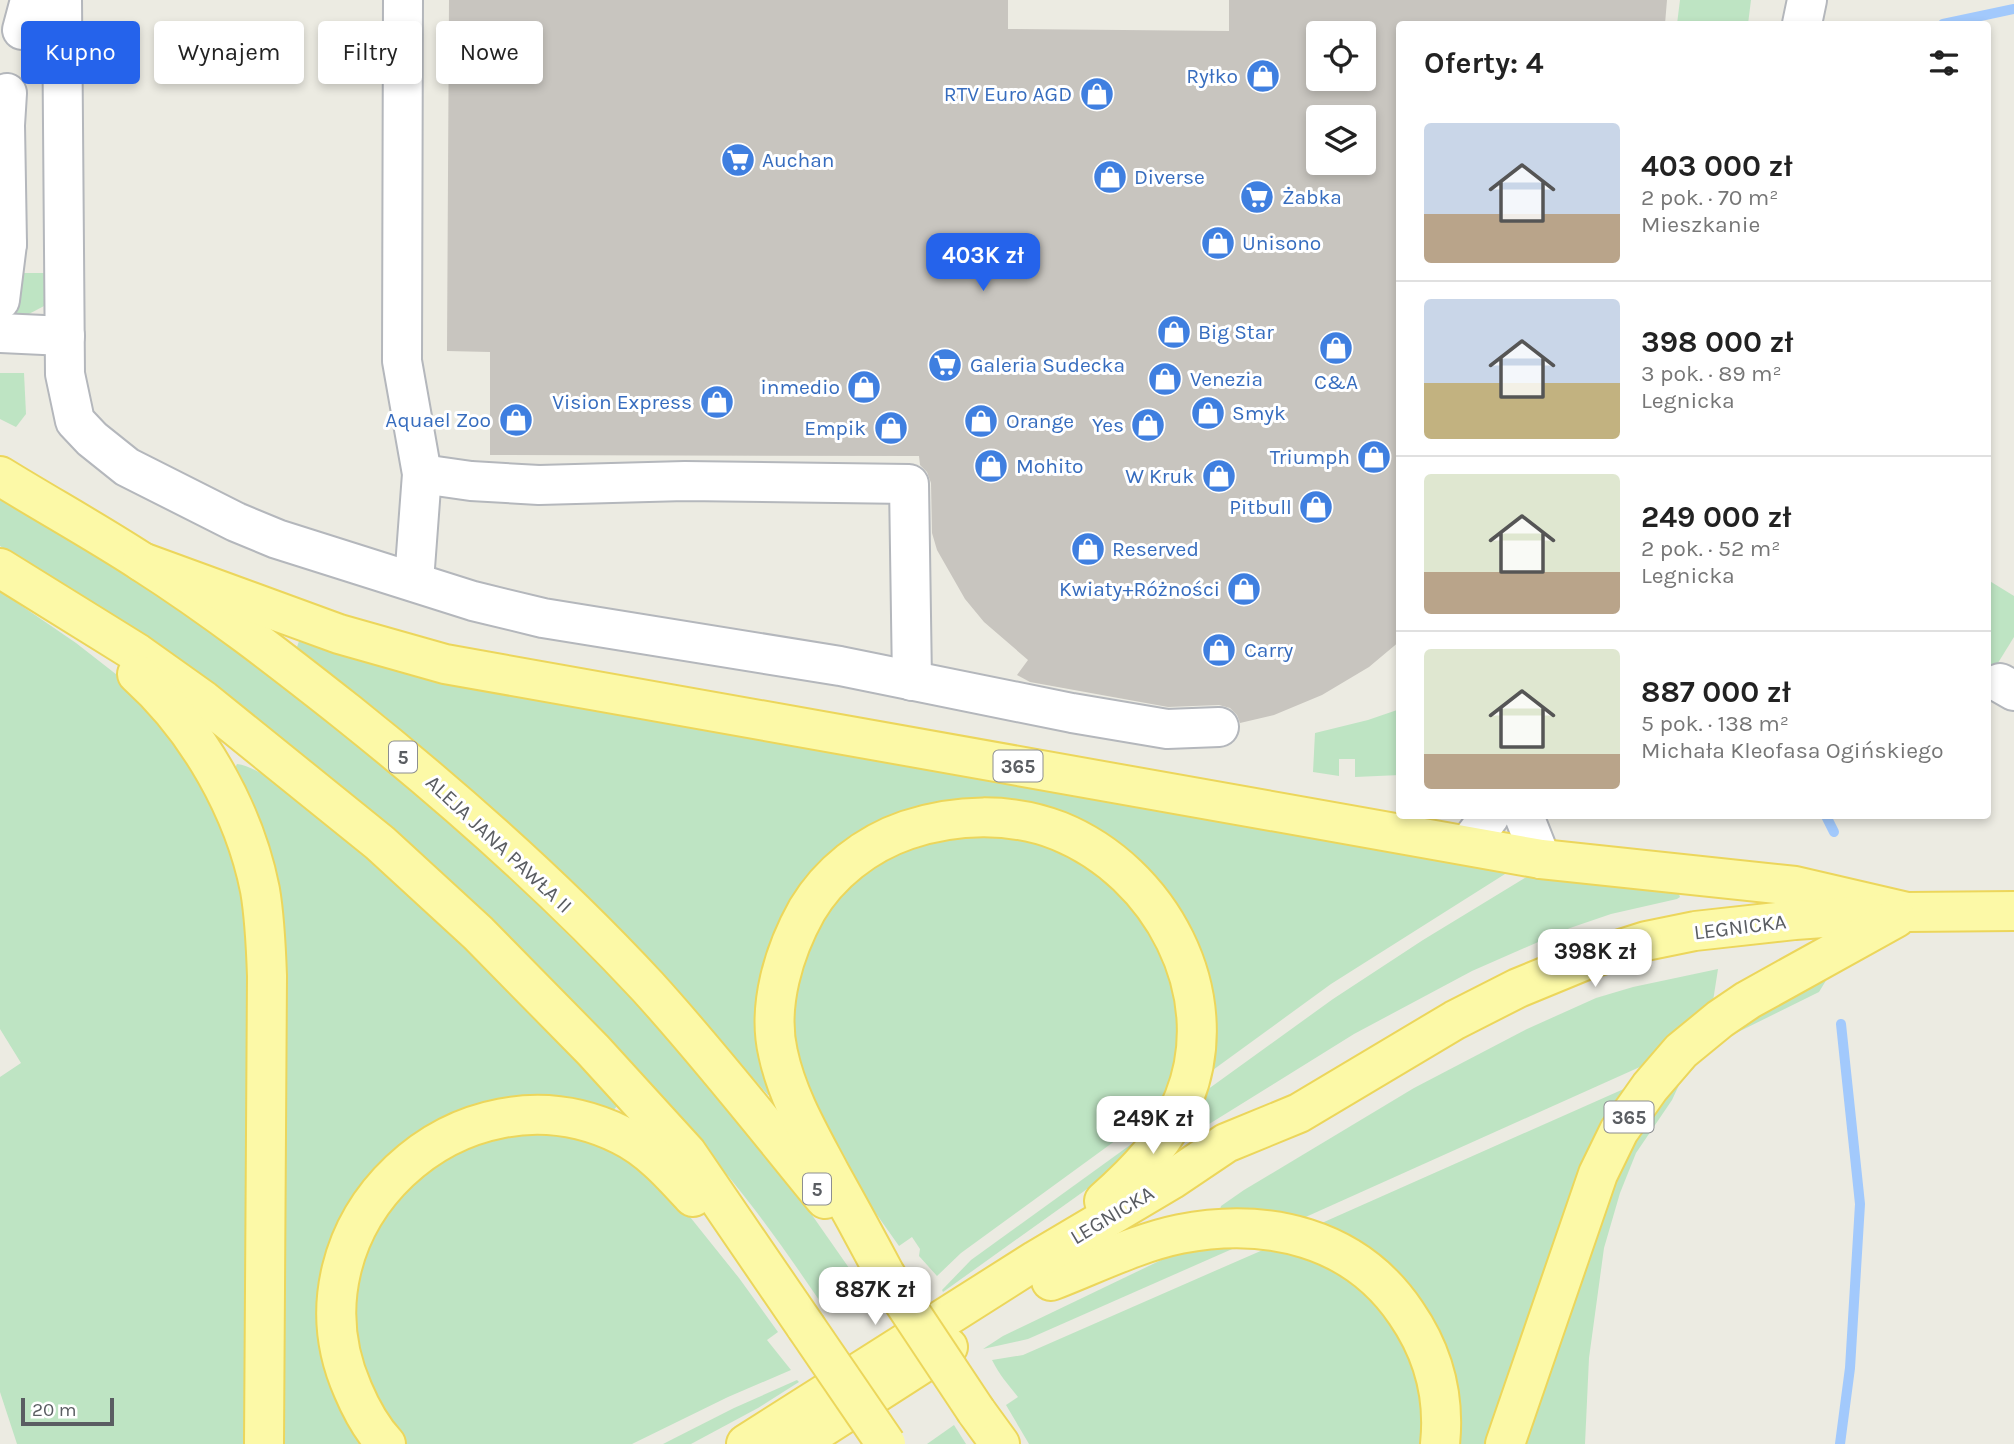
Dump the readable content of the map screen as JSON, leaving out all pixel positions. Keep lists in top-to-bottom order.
{
  "streets": {
    "main road": [
      "5",
      "365",
      "ALEJA JANA PAWŁA II",
      "LEGNICKA"
    ]
  },
  "crossings": [
    ["5", "ALEJA JANA PAWŁA II"],
    ["365", "ALEJA JANA PAWŁA II"],
    ["365", "LEGNICKA"]
  ],
  "places": {
    "shop": [
      "Ryłko",
      "RTV Euro AGD",
      "Diverse",
      "Unisono",
      "Big Star",
      "C&A",
      "Venezia",
      "inmedio",
      "Vision Express",
      "Smyk",
      "Aquael Zoo",
      "Orange",
      "Yes",
      "Empik",
      "Triumph",
      "Mohito",
      "W Kruk",
      "Pitbull",
      "Reserved",
      "Kwiaty+Różności",
      "Carry"
    ],
    "supermarket": ["Auchan", "Żabka", "Galeria Sudecka"]
  },
  "scale_bar": "20 m",
  "page": {
    "chip": [
      "Kupno",
      "Wynajem",
      "Filtry",
      "Nowe"
    ],
    "heading": "Oferty: 4",
    "list": [
      {
        "name": "403 000 zł",
        "note": "2 pok. · 70 m² · Mieszkanie"
      },
      {
        "name": "398 000 zł",
        "note": "3 pok. · 89 m² · Legnicka"
      },
      {
        "name": "249 000 zł",
        "note": "2 pok. · 52 m² · Legnicka"
      },
      {
        "name": "887 000 zł",
        "note": "5 pok. · 138 m² · Michała Kleofasa Ogińskiego"
      }
    ],
    "price": [
      "403K zł",
      "398K zł",
      "249K zł",
      "887K zł"
    ],
    "scale": "20 m"
  }
}
